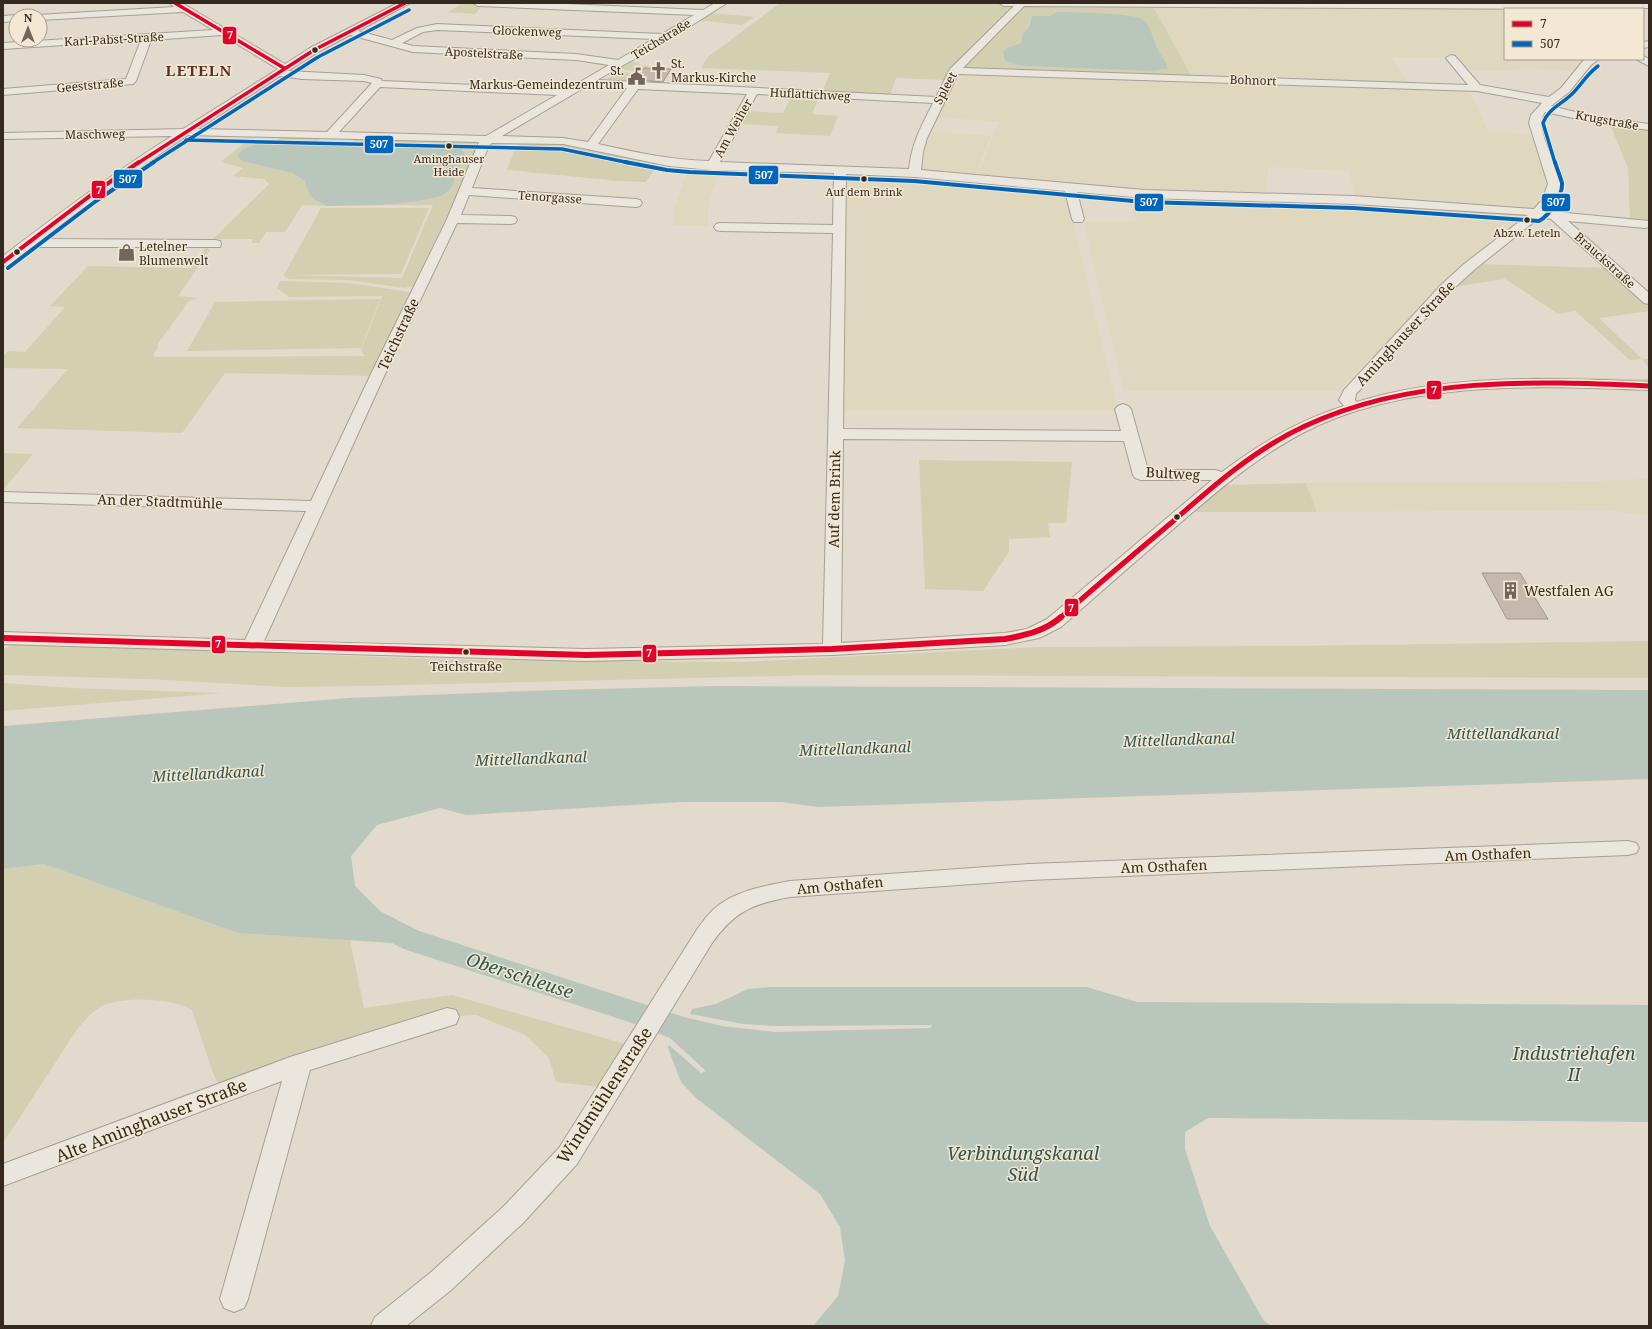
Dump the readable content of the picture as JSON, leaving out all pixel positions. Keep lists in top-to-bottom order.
{
  "streets": {
    "street": [
      "Glockenweg",
      "Karl-Pabst-Straße",
      "Teichstraße",
      "Apostelstraße",
      "Bohnort",
      "Geeststraße",
      "Spleet",
      "Huflattichweg",
      "Krugstraße",
      "Am Weiher",
      "Maschweg",
      "Tenorgasse",
      "Brauckstraße",
      "Aminghauser Straße",
      "Bultweg",
      "Auf dem Brink",
      "An der Stadtmühle",
      "Am Osthafen",
      "Windmühlenstraße",
      "Alte Aminghauser Straße"
    ]
  },
  "crossings": [
    ["Glockenweg", "Teichstraße"],
    ["Glockenweg", "Apostelstraße"],
    ["Karl-Pabst-Straße", "Geeststraße"],
    ["Teichstraße", "Apostelstraße"],
    ["Teichstraße", "Huflattichweg"],
    ["Teichstraße", "Tenorgasse"],
    ["Teichstraße", "An der Stadtmühle"],
    ["Bohnort", "Spleet"],
    ["Bohnort", "Krugstraße"],
    ["Spleet", "Huflattichweg"],
    ["Huflattichweg", "Am Weiher"],
    ["Am Osthafen", "Windmühlenstraße"]
  ],
  "districts": ["LETELN"],
  "water": [
    "Mittellandkanal",
    "Oberschleuse",
    "Industriehafen II",
    "Verbindungskanal Süd"
  ],
  "places": {
    "church": ["St. Markus-Kirche"],
    "public building": ["St. Markus-Gemeindezentrum"],
    "other": [
      "Aminghauser Heide",
      "Auf dem Brink",
      "Abzw. Leteln",
      "Teichstraße"
    ],
    "shop": ["Letelner Blumenwelt"],
    "building": ["Westfalen AG"]
  },
  "lines": ["transit line 7", "transit line 507"],
  "legend": ["7", "507"],
  "north": "top"
}
